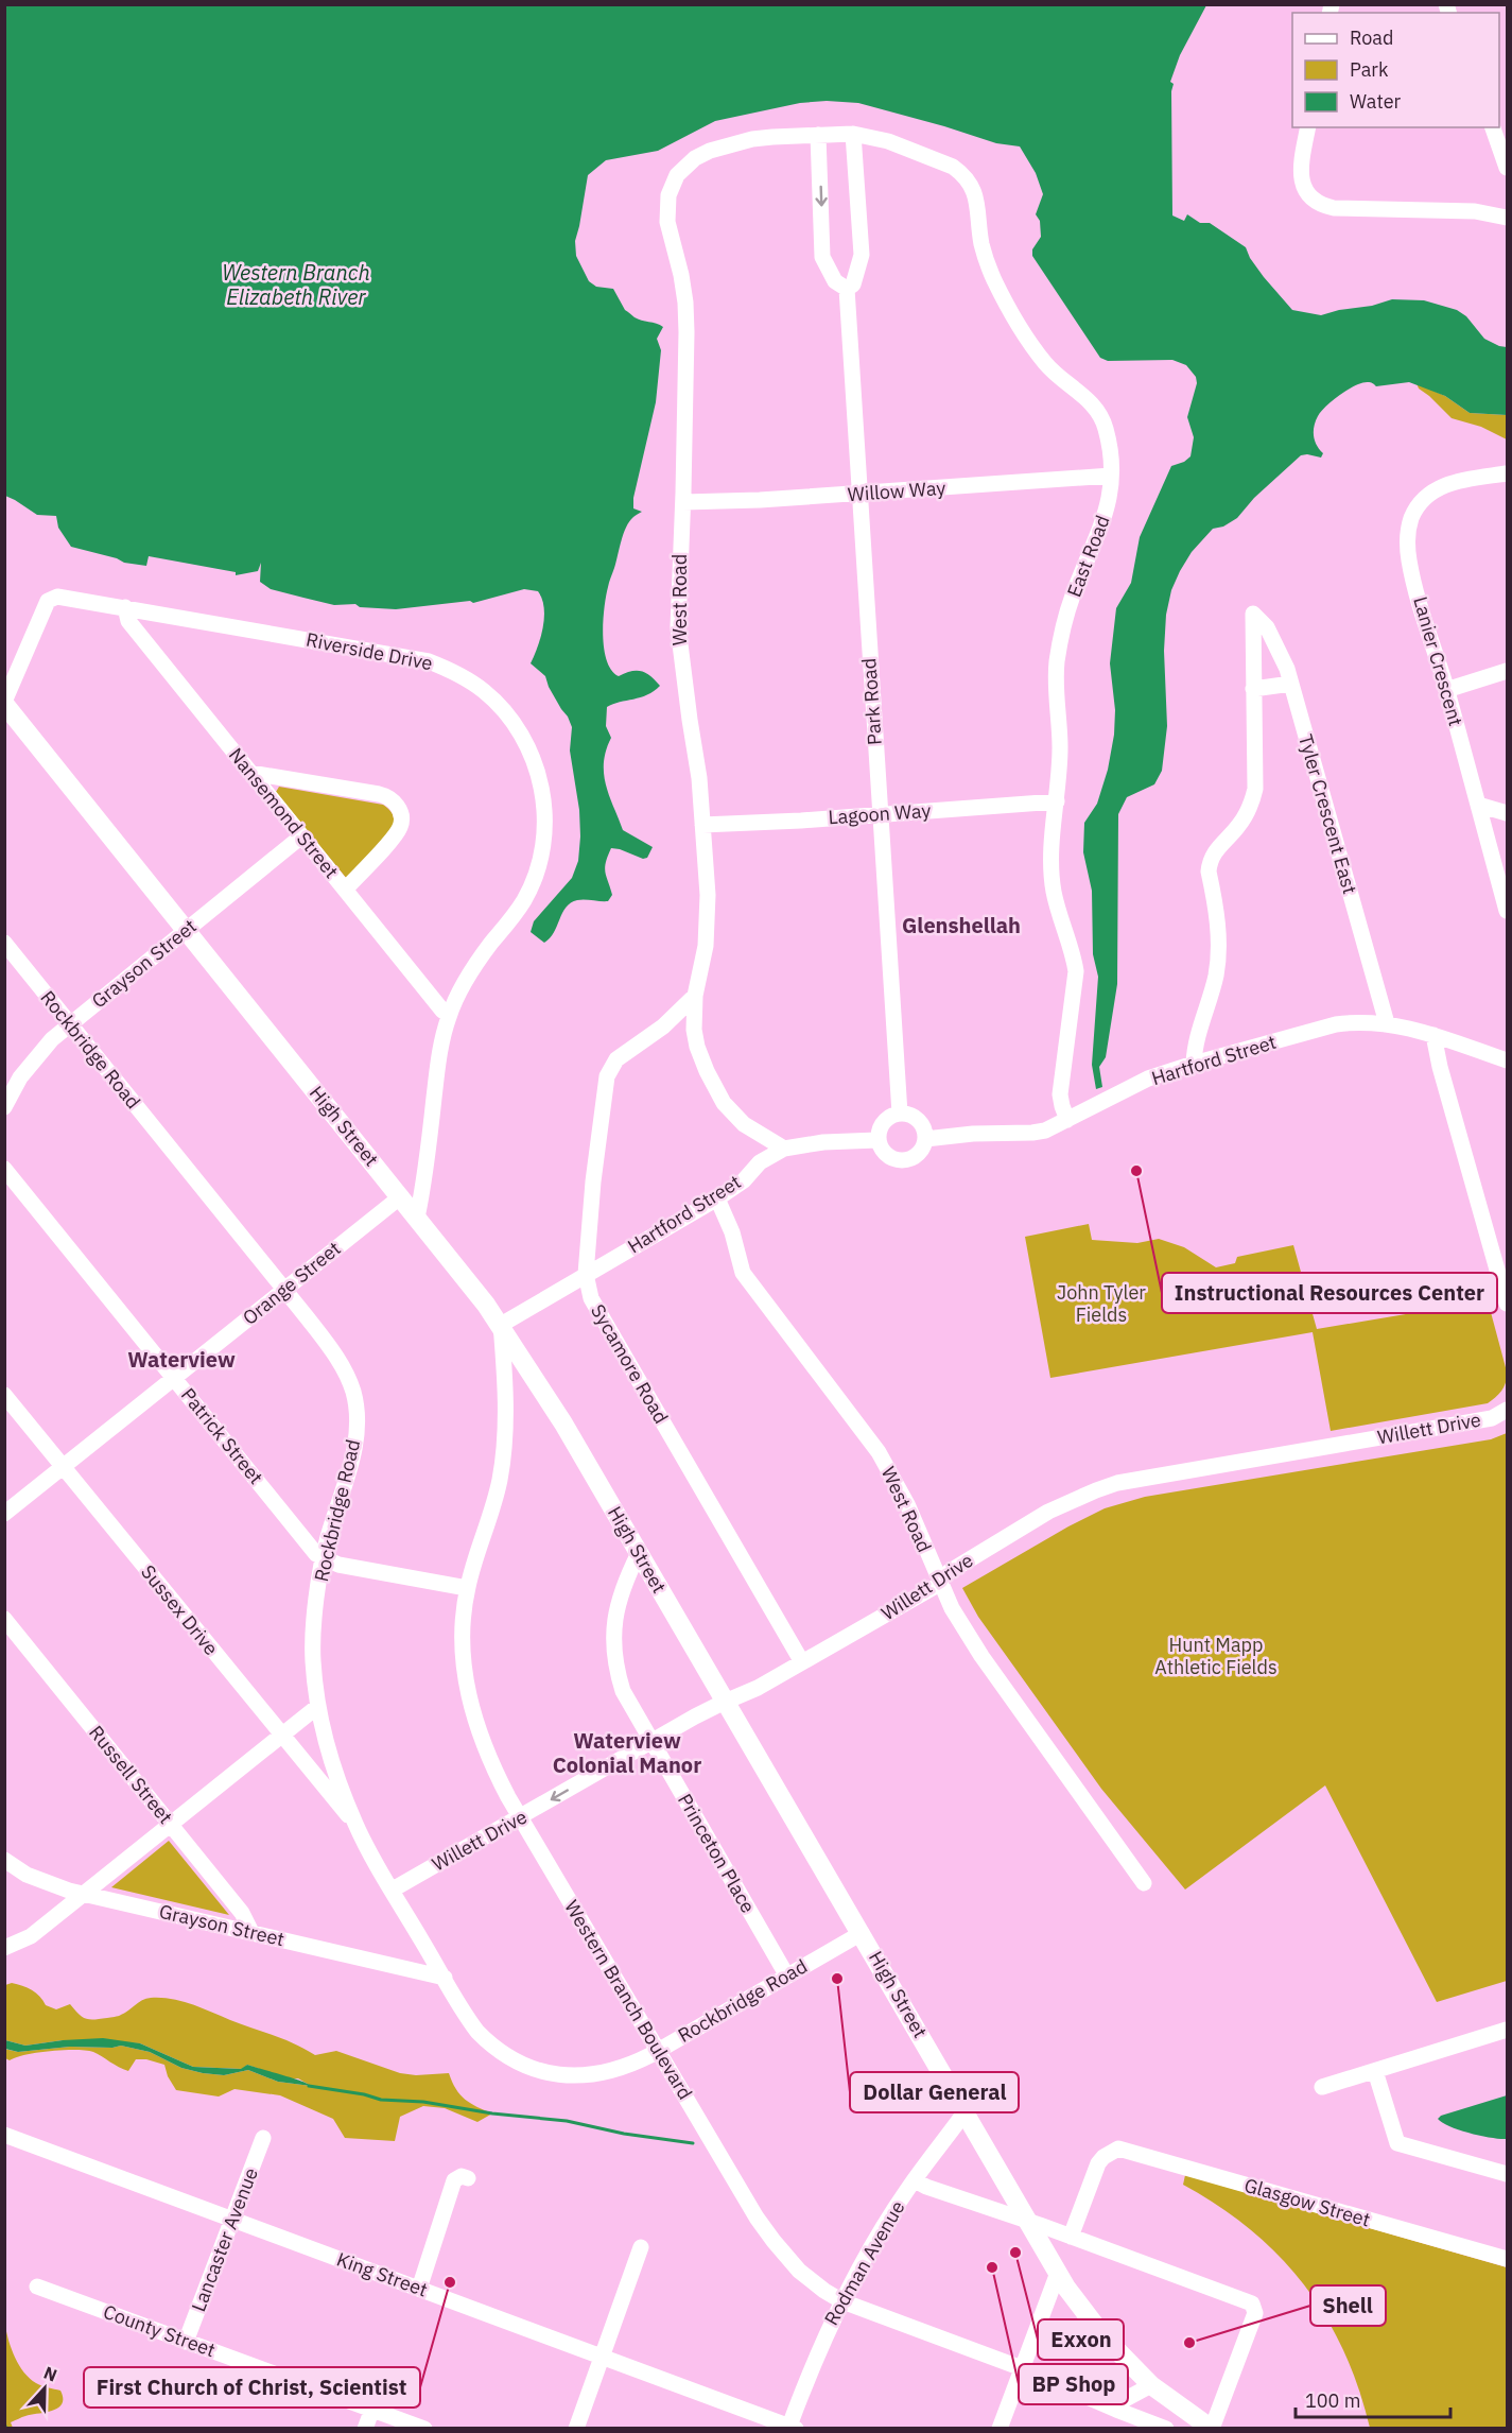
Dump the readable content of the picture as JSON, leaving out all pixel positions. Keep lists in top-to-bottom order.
{
  "streets": {
    "main road": ["High Street"],
    "street": [
      "Willow Way",
      "East Road",
      "West Road",
      "Riverside Drive",
      "Lanier Crescent",
      "Park Road",
      "Nansemond Street",
      "Lagoon Way",
      "Tyler Crescent East",
      "Grayson Street",
      "Rockbridge Road",
      "Hartford Street",
      "Orange Street",
      "Sycamore Road",
      "Willett Drive",
      "Patrick Street",
      "Sussex Drive",
      "Russell Street",
      "Princeton Place",
      "Western Branch Boulevard",
      "Glasgow Street",
      "Lancaster Avenue",
      "Rodman Avenue",
      "King Street",
      "County Street"
    ]
  },
  "crossings": [
    ["Willow Way", "East Road"],
    ["Willow Way", "West Road"],
    ["Willow Way", "Park Road"],
    ["East Road", "West Road"],
    ["East Road", "Park Road"],
    ["East Road", "Lagoon Way"],
    ["East Road", "Hartford Street"],
    ["West Road", "Lagoon Way"],
    ["West Road", "Hartford Street"],
    ["West Road", "Sycamore Road"],
    ["West Road", "Willett Drive"],
    ["Riverside Drive", "Nansemond Street"],
    ["Riverside Drive", "High Street"],
    ["Park Road", "Lagoon Way"],
    ["Park Road", "Hartford Street"],
    ["Nansemond Street", "Grayson Street"],
    ["Tyler Crescent East", "Hartford Street"],
    ["Grayson Street", "Rockbridge Road"],
    ["Grayson Street", "High Street"],
    ["Grayson Street", "Russell Street"],
    ["Rockbridge Road", "High Street"],
    ["Rockbridge Road", "Orange Street"],
    ["Rockbridge Road", "Willett Drive"],
    ["Rockbridge Road", "Patrick Street"],
    ["Rockbridge Road", "Sussex Drive"],
    ["Rockbridge Road", "Princeton Place"],
    ["Rockbridge Road", "Western Branch Boulevard"],
    ["Hartford Street", "High Street"],
    ["Hartford Street", "Sycamore Road"],
    ["Hartford Street", "Western Branch Boulevard"],
    ["High Street", "Orange Street"],
    ["High Street", "Willett Drive"],
    ["High Street", "Princeton Place"],
    ["High Street", "Western Branch Boulevard"],
    ["High Street", "Rodman Avenue"],
    ["Orange Street", "Patrick Street"],
    ["Orange Street", "Sussex Drive"],
    ["Sycamore Road", "Willett Drive"],
    ["Willett Drive", "Princeton Place"],
    ["Willett Drive", "Western Branch Boulevard"],
    ["Western Branch Boulevard", "Rodman Avenue"],
    ["Lancaster Avenue", "King Street"],
    ["Lancaster Avenue", "County Street"],
    ["Rodman Avenue", "King Street"]
  ],
  "districts": ["Glenshellah", "Waterview", "Waterview Colonial Manor"],
  "water": ["Western Branch Elizabeth River"],
  "parks": ["John Tyler Fields", "Hunt Mapp Athletic Fields"],
  "places": [
    "Instructional Resources Center",
    "Dollar General",
    "Exxon",
    "BP Shop",
    "First Church of Christ, Scientist",
    "Shell"
  ],
  "legend": ["Road", "Park", "Water"],
  "scale_bar": "100 m",
  "north": "top"
}
